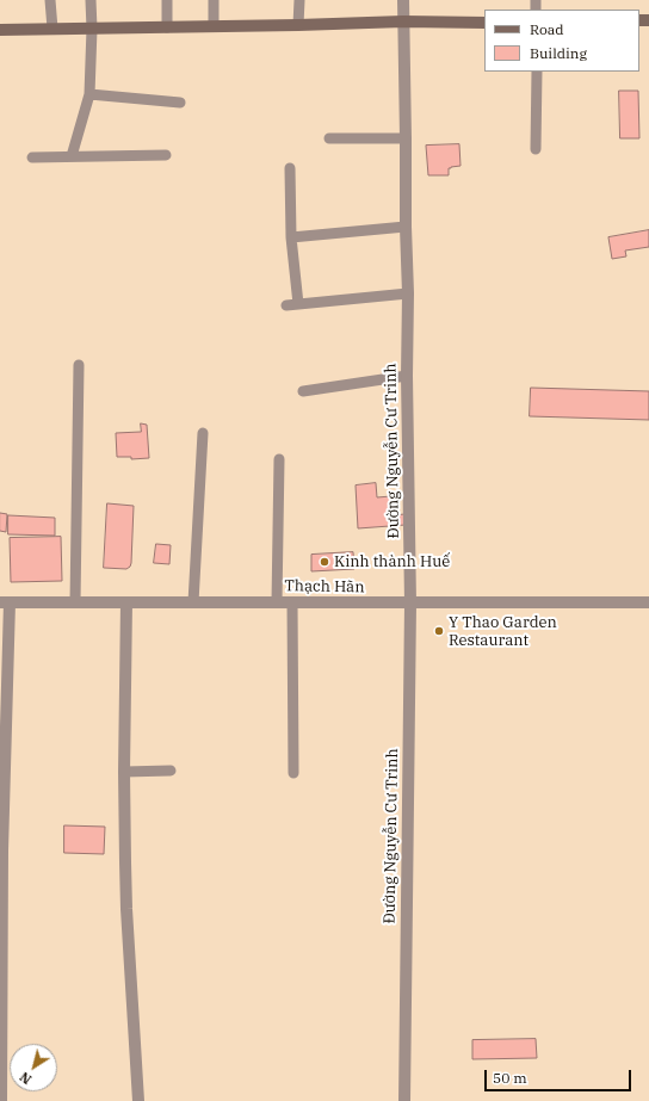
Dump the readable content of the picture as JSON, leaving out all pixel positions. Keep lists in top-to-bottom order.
{
  "streets": {
    "street": ["Đường Nguyễn Cư Trinh", "Thạch Hãn"]
  },
  "crossings": [
    ["Đường Nguyễn Cư Trinh", "Thạch Hãn"]
  ],
  "places": ["Kinh thành Huế", "Y Thao Garden Restaurant"],
  "legend": ["Road", "Building"],
  "scale_bar": "50 m",
  "north": "bottom left"
}
